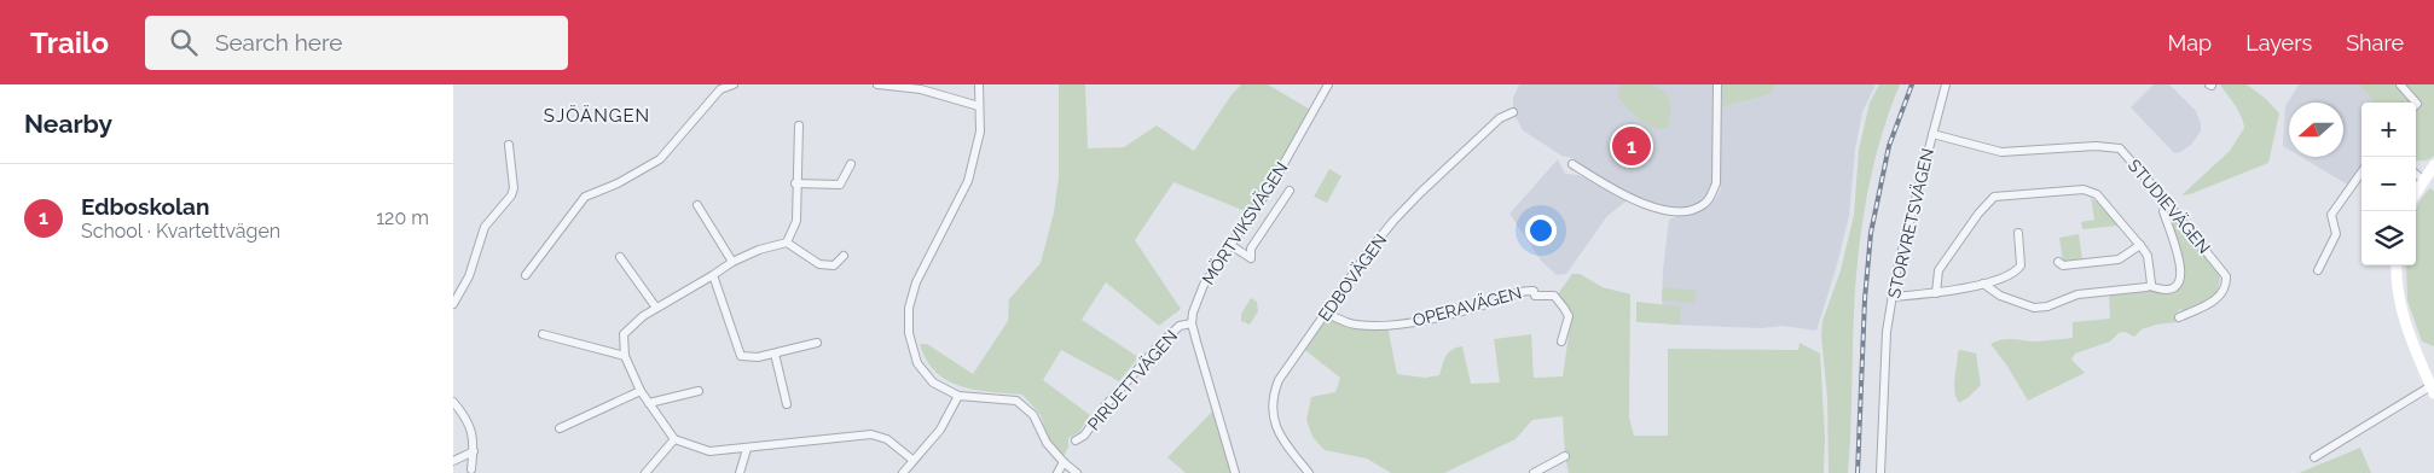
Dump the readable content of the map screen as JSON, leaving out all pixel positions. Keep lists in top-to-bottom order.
{
  "streets": {
    "street": [
      "STUDIEVÄGEN",
      "MÖRTVIKSVÄGEN",
      "STORVRETSVÄGEN",
      "EDBOVÄGEN",
      "OPERAVÄGEN",
      "PIRUETTVÄGEN"
    ]
  },
  "crossings": [
    ["STUDIEVÄGEN", "STORVRETSVÄGEN"],
    ["MÖRTVIKSVÄGEN", "PIRUETTVÄGEN"],
    ["EDBOVÄGEN", "OPERAVÄGEN"]
  ],
  "districts": ["SJÖÄNGEN"],
  "north": "left",
  "page": {
    "header": "Trailo",
    "search": "Search here",
    "nav": ["Map", "Layers", "Share"],
    "heading": "Nearby",
    "map_buttons": ["+", "−"],
    "pins": "1",
    "list": [
      {
        "mark": "1",
        "name": "Edboskolan",
        "note": "School · Kvartettvägen",
        "value": "120 m"
      }
    ]
  }
}
